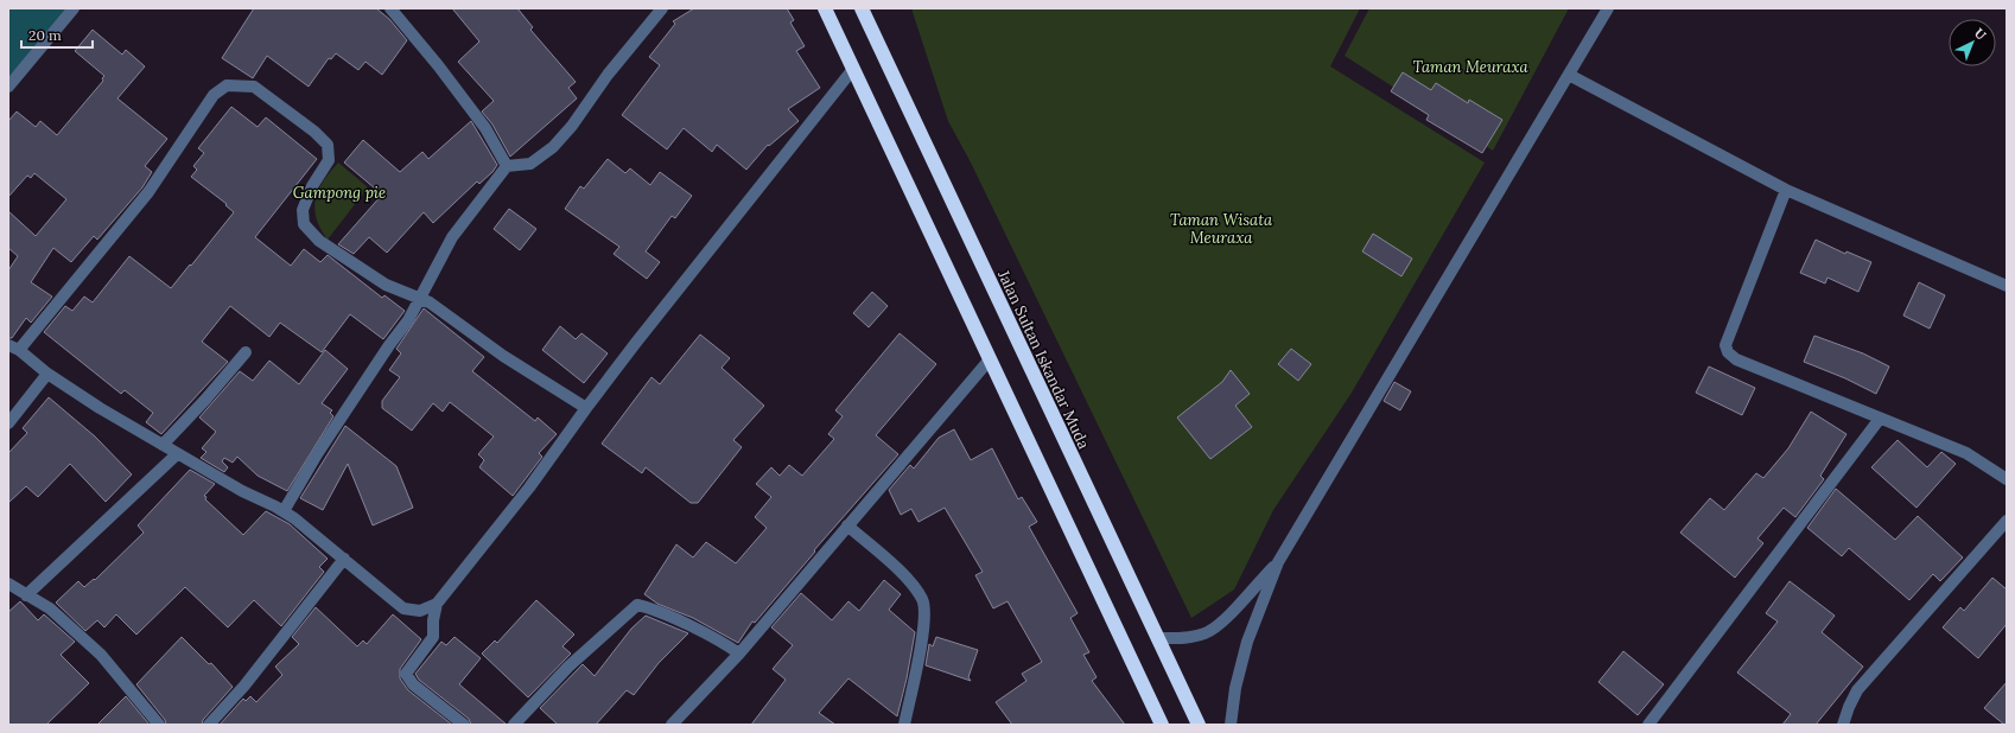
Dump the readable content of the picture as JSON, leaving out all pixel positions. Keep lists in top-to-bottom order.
{
  "streets": {
    "highway": ["Jalan Sultan Iskandar Muda"]
  },
  "parks": ["Taman Meuraxa", "Gampong pie", "Taman Wisata Meuraxa"],
  "scale_bar": "20 m",
  "north": "top right"
}
